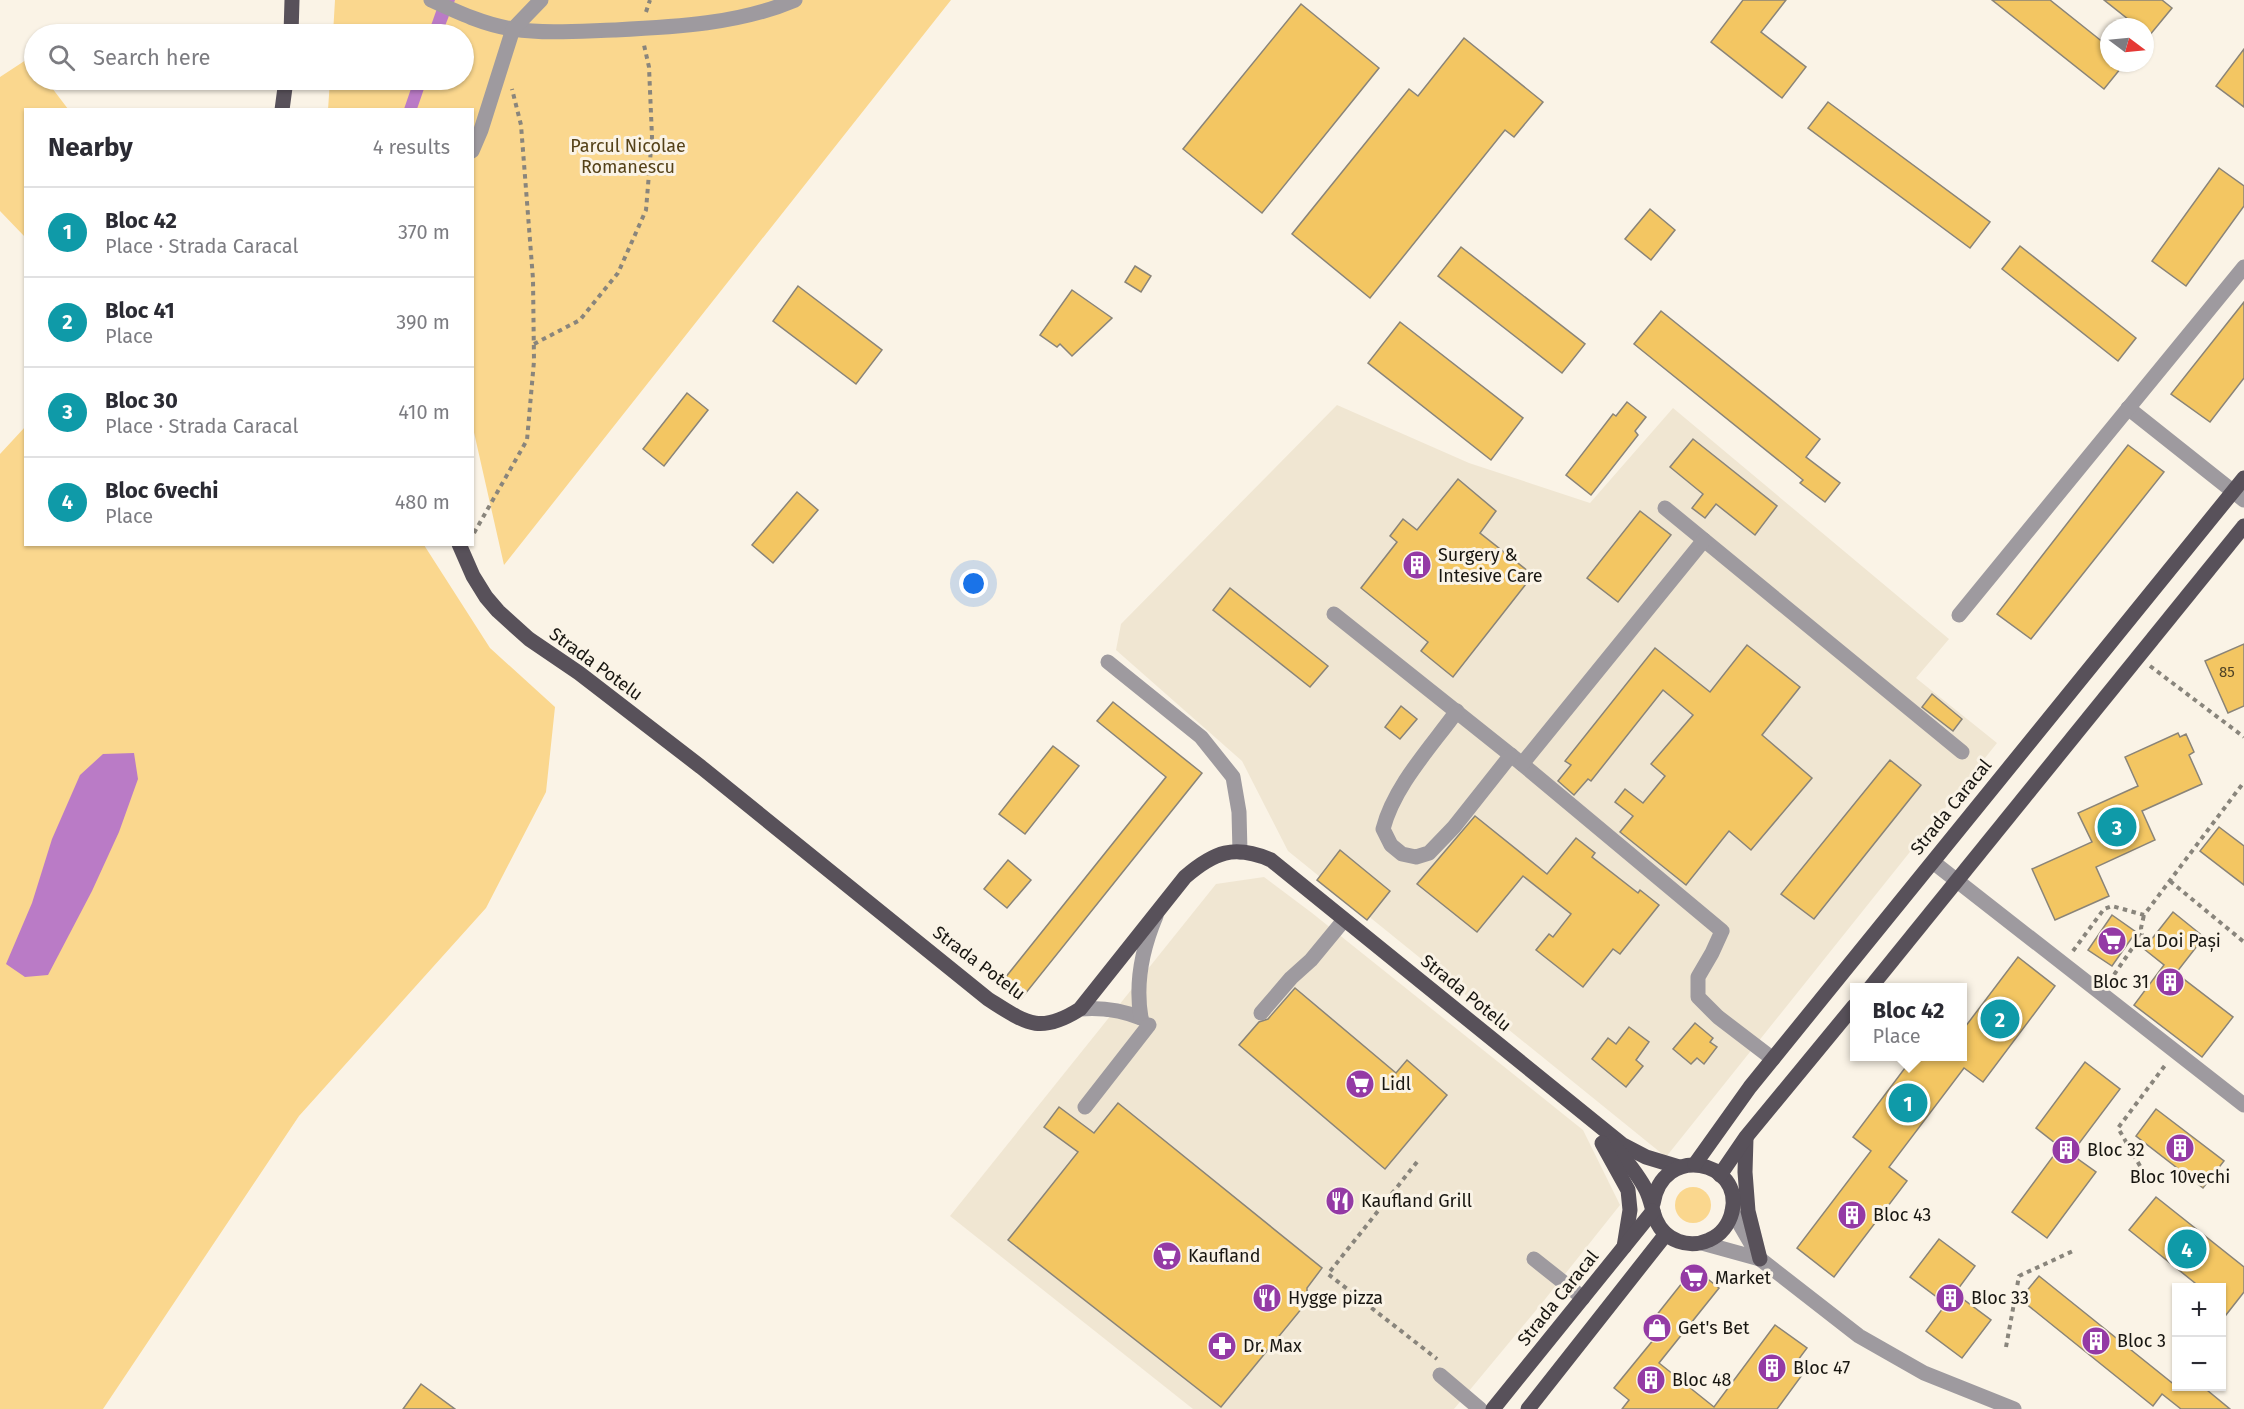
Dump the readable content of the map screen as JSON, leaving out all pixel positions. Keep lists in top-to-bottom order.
{
  "streets": {
    "main road": ["Strada Potelu", "Strada Caracal"]
  },
  "crossings": [
    ["Strada Potelu", "Strada Caracal"]
  ],
  "parks": ["Parcul Nicolae Romanescu"],
  "places": {
    "building": [
      "Surgery & Intesive Care",
      "Bloc 31",
      "Bloc 10vechi",
      "Bloc 32",
      "Bloc 43",
      "Bloc 33",
      "Bloc 3",
      "Bloc 47",
      "Bloc 48"
    ],
    "supermarket": [
      "La Doi Pași",
      "Lidl",
      "Kaufland",
      "Market"
    ],
    "restaurant": ["Kaufland Grill", "Hygge pizza"],
    "shop": ["Get's Bet"],
    "pharmacy": ["Dr. Max"]
  },
  "house_numbers": ["85"],
  "north": "right",
  "page": {
    "search": "Search here",
    "heading": ["Nearby", "4 results"],
    "list": [
      {
        "mark": "1",
        "name": "Bloc 42",
        "note": "Place · Strada Caracal",
        "value": "370 m"
      },
      {
        "mark": "2",
        "name": "Bloc 41",
        "note": "Place",
        "value": "390 m"
      },
      {
        "mark": "3",
        "name": "Bloc 30",
        "note": "Place · Strada Caracal",
        "value": "410 m"
      },
      {
        "mark": "4",
        "name": "Bloc 6vechi",
        "note": "Place",
        "value": "480 m"
      }
    ],
    "pins": [
      "3",
      "2",
      "1",
      "4"
    ],
    "popup": ["Bloc 42", "Place"],
    "map_buttons": ["+", "−"]
  }
}
